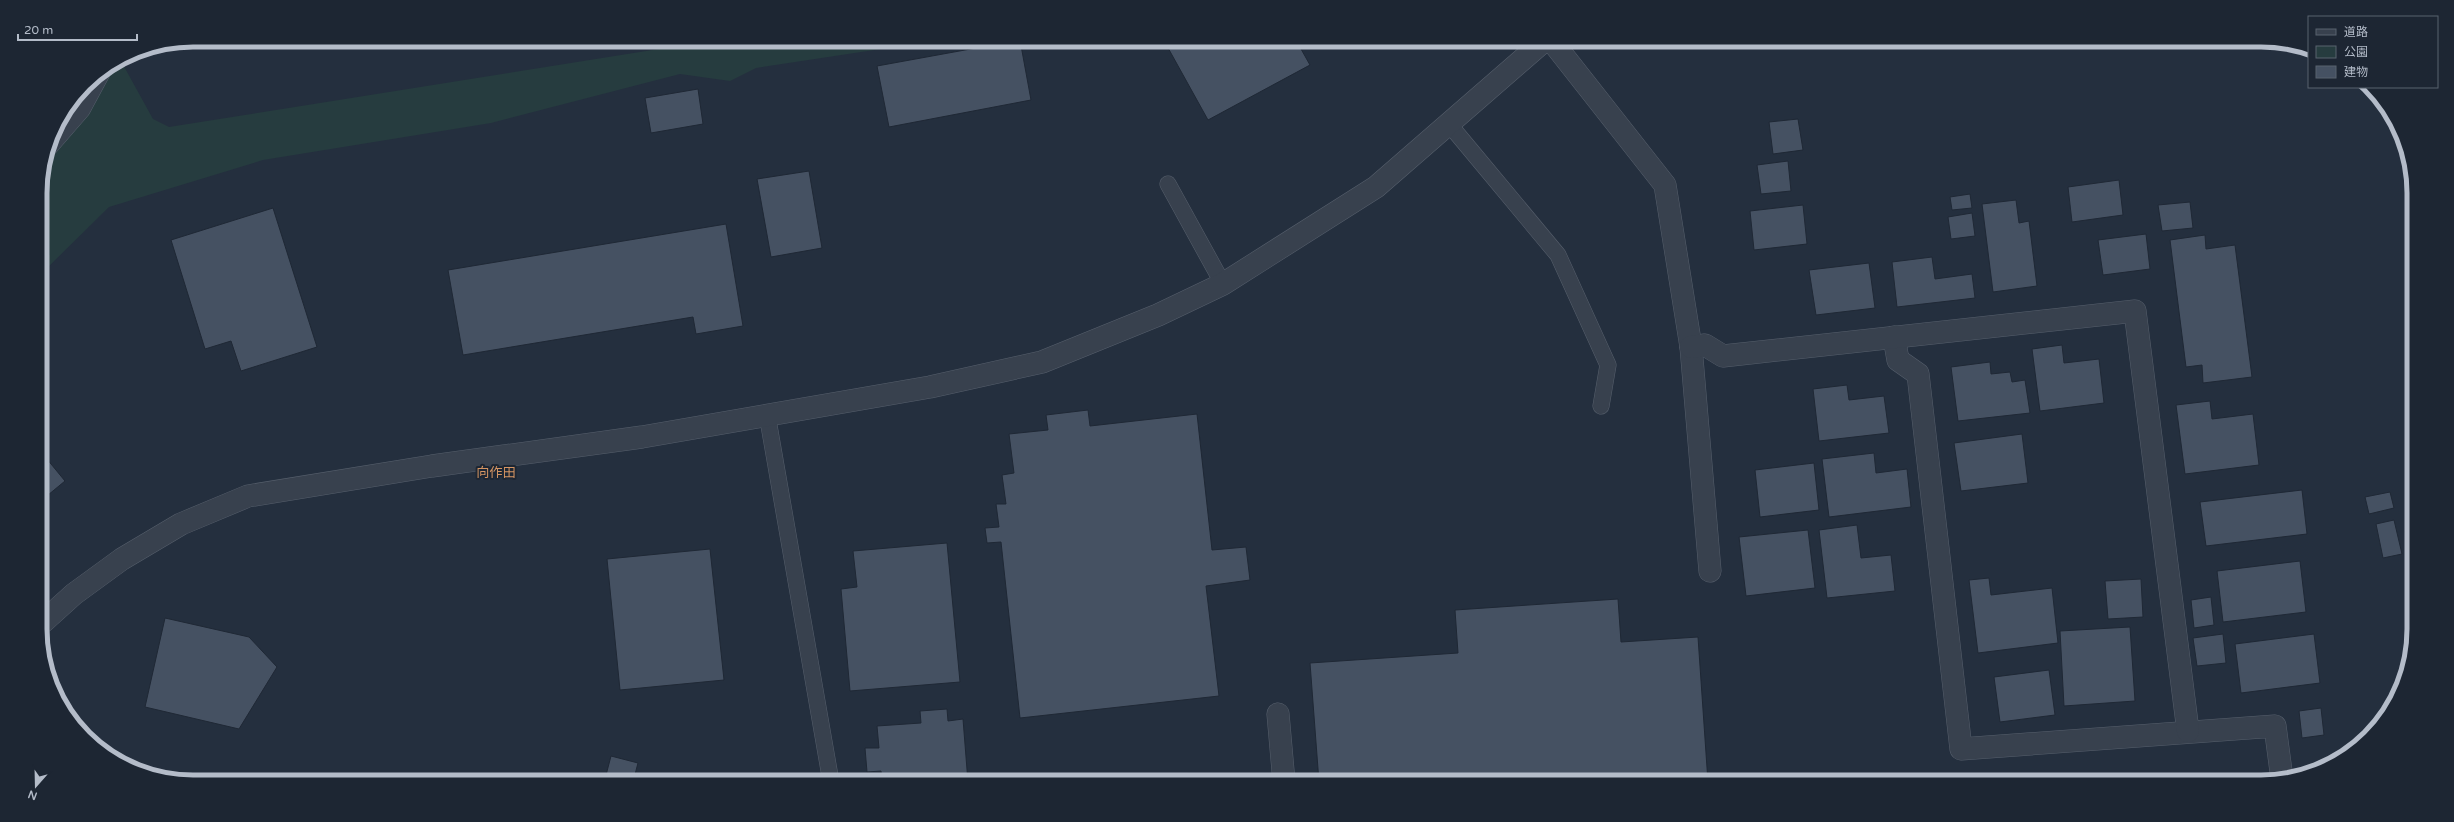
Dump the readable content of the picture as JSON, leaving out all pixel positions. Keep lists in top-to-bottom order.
{
  "districts": ["向作田"],
  "legend": ["道路", "公園", "建物"],
  "scale_bar": "20 m",
  "north": "bottom"
}
